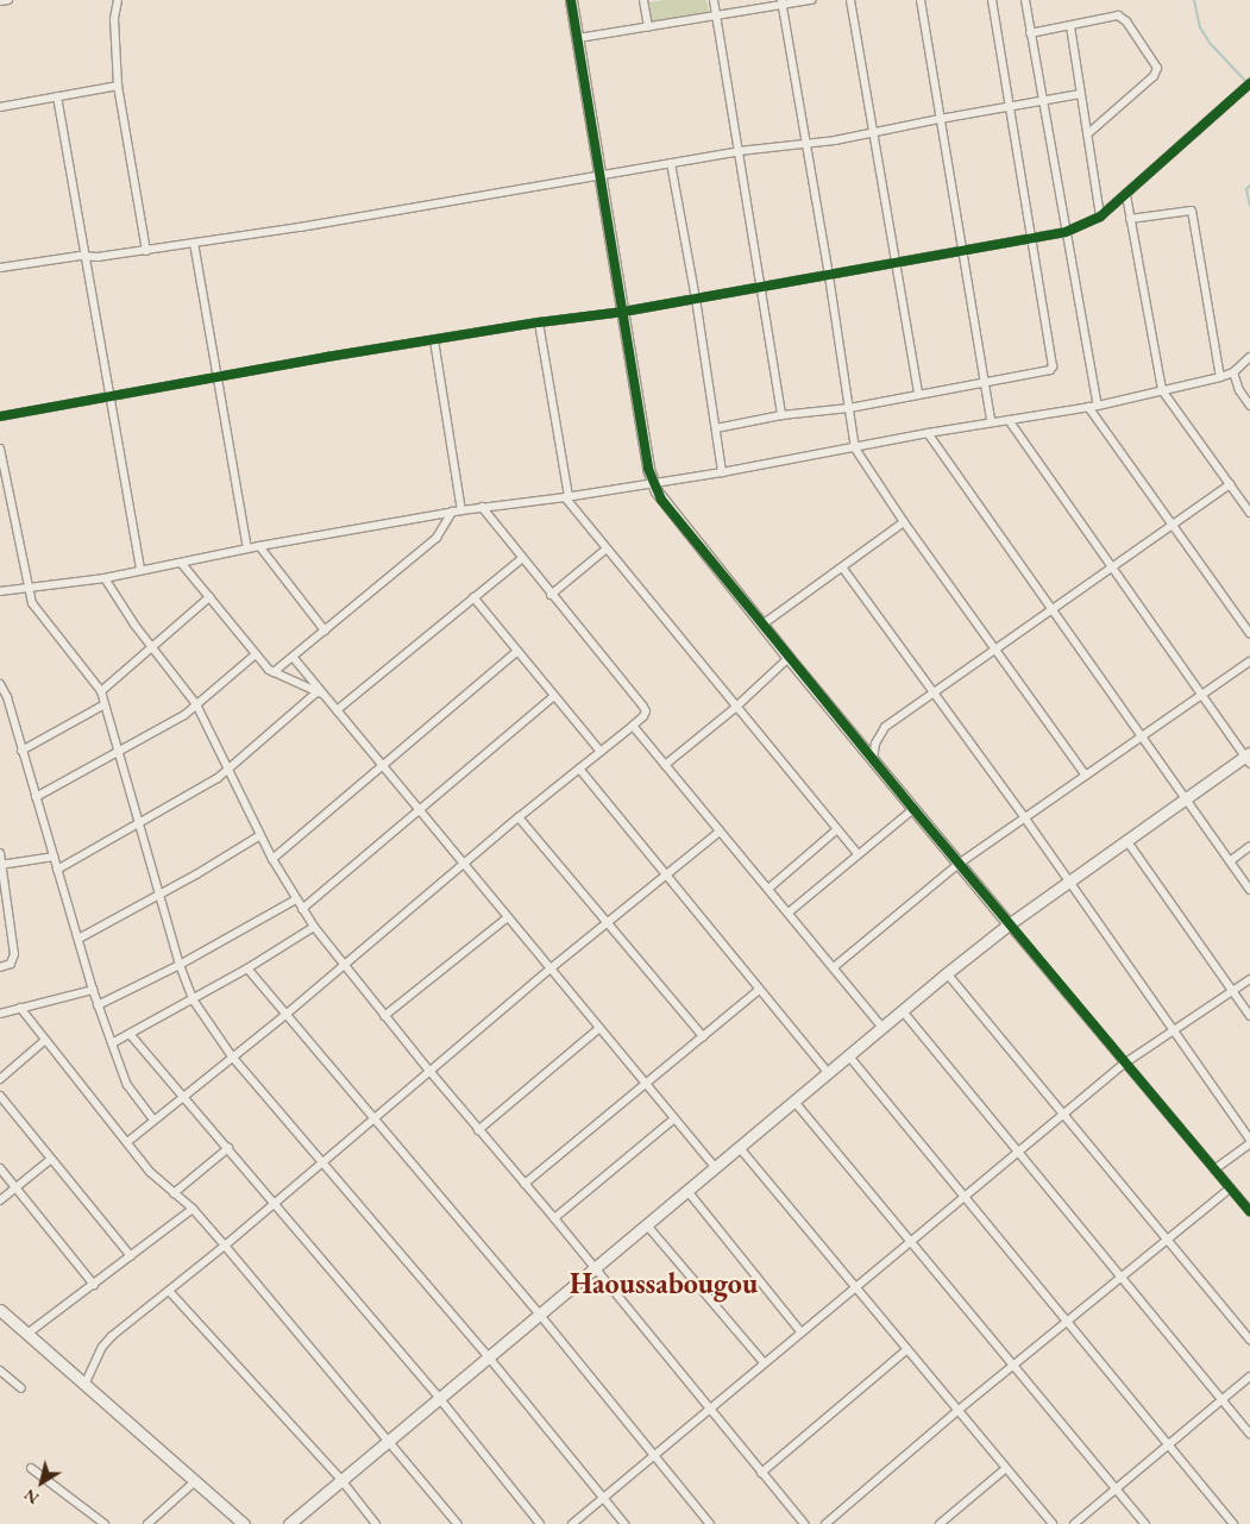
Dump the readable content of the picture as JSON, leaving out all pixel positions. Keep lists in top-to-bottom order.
{
  "districts": ["Haoussabougou"],
  "north": "bottom left"
}
